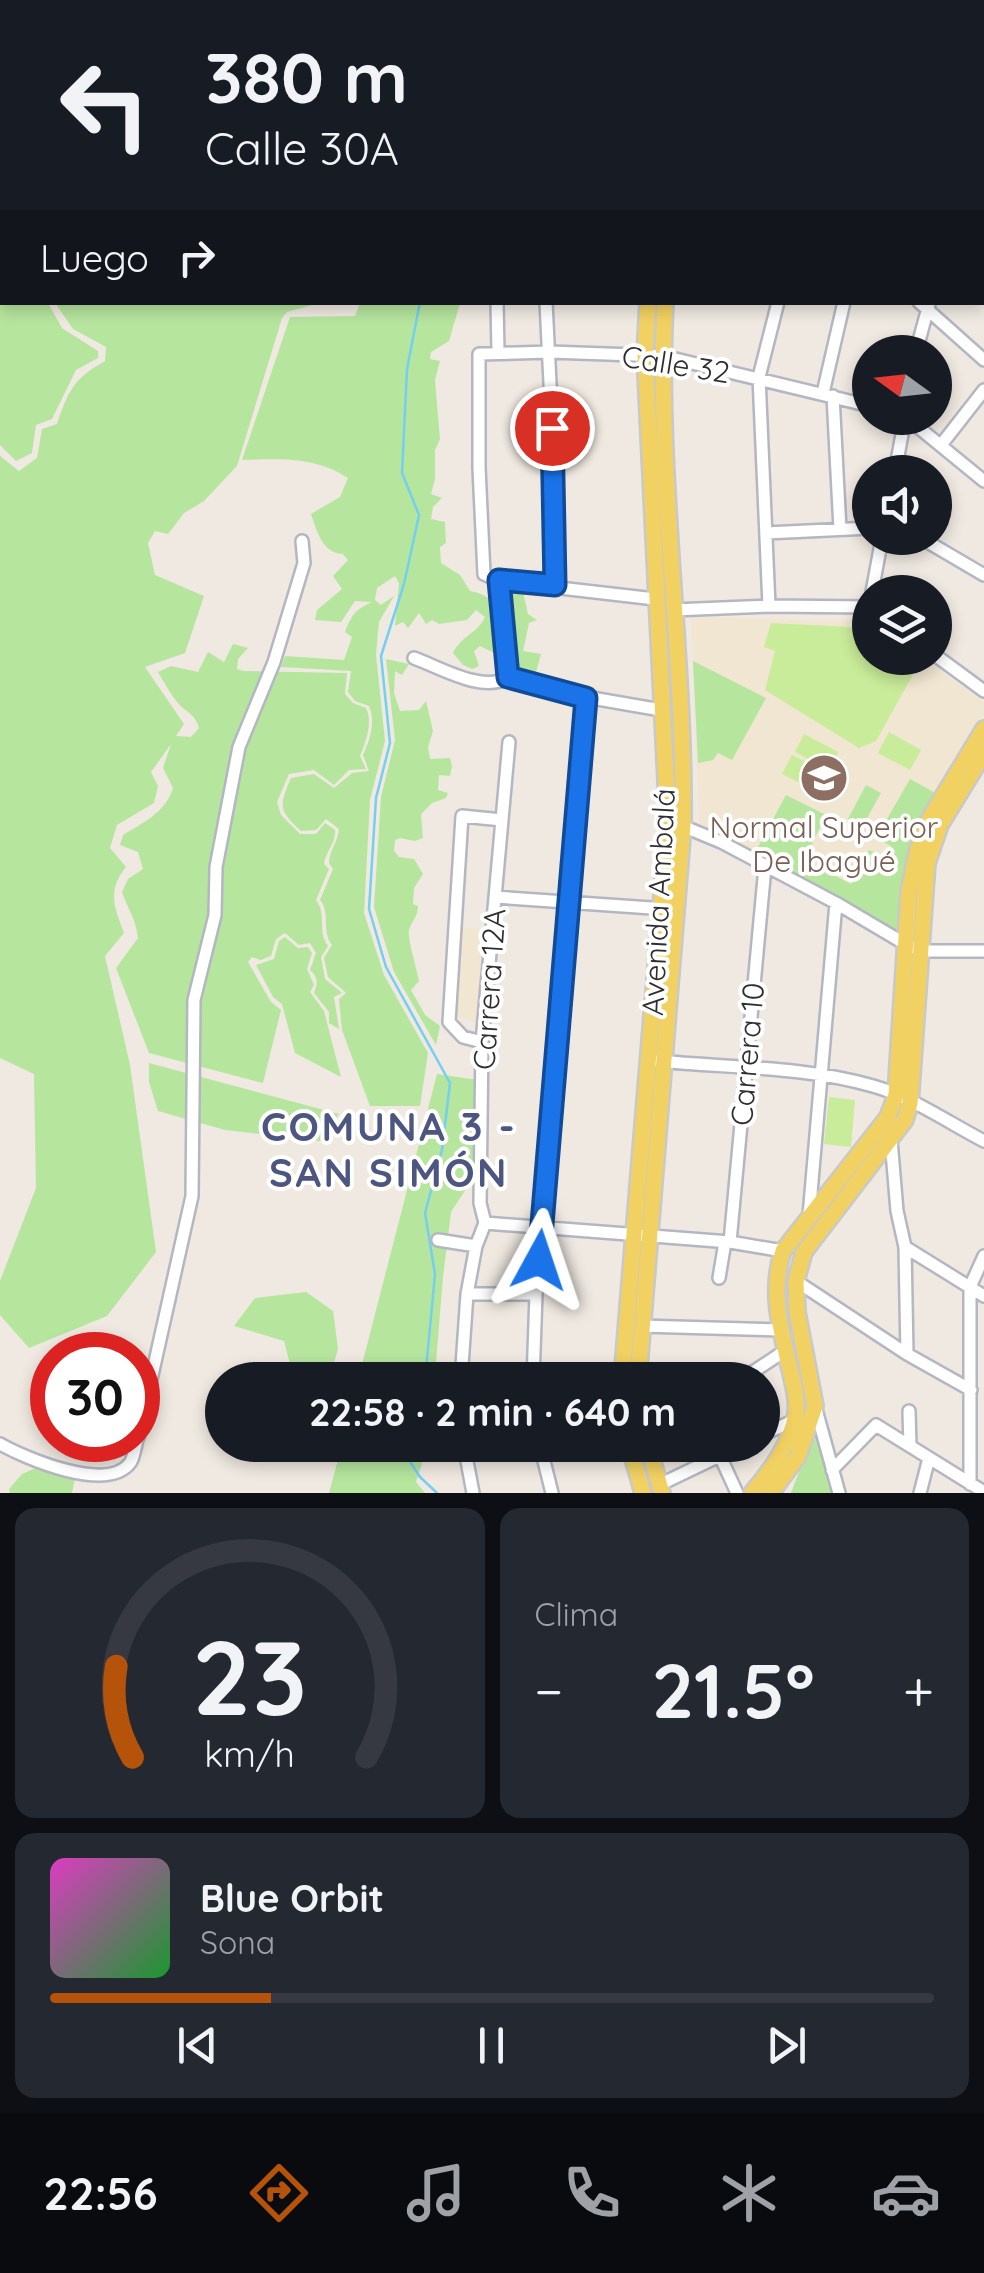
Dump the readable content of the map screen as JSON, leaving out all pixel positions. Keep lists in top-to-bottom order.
{
  "streets": {
    "main road": ["Avenida Ambalá"],
    "street": ["Calle 32", "Carrera 12A", "Carrera 10"]
  },
  "crossings": [
    ["Calle 32", "Avenida Ambalá"]
  ],
  "districts": ["COMUNA 3 - SAN SIMÓN"],
  "places": {
    "school or university": ["Normal Superior De Ibagué"]
  },
  "north": "left",
  "page": {
    "turn": ["380 m", "Calle 30A"],
    "then": "Luego",
    "limit": "30",
    "trip": "22:58 · 2 min · 640 m",
    "tile": "Clima",
    "heat": ["−", "21.5°", "+"],
    "song": ["Blue Orbit", "Sona"],
    "tabs": "22:56",
    "gauge": ["23", "km/h"]
  }
}
